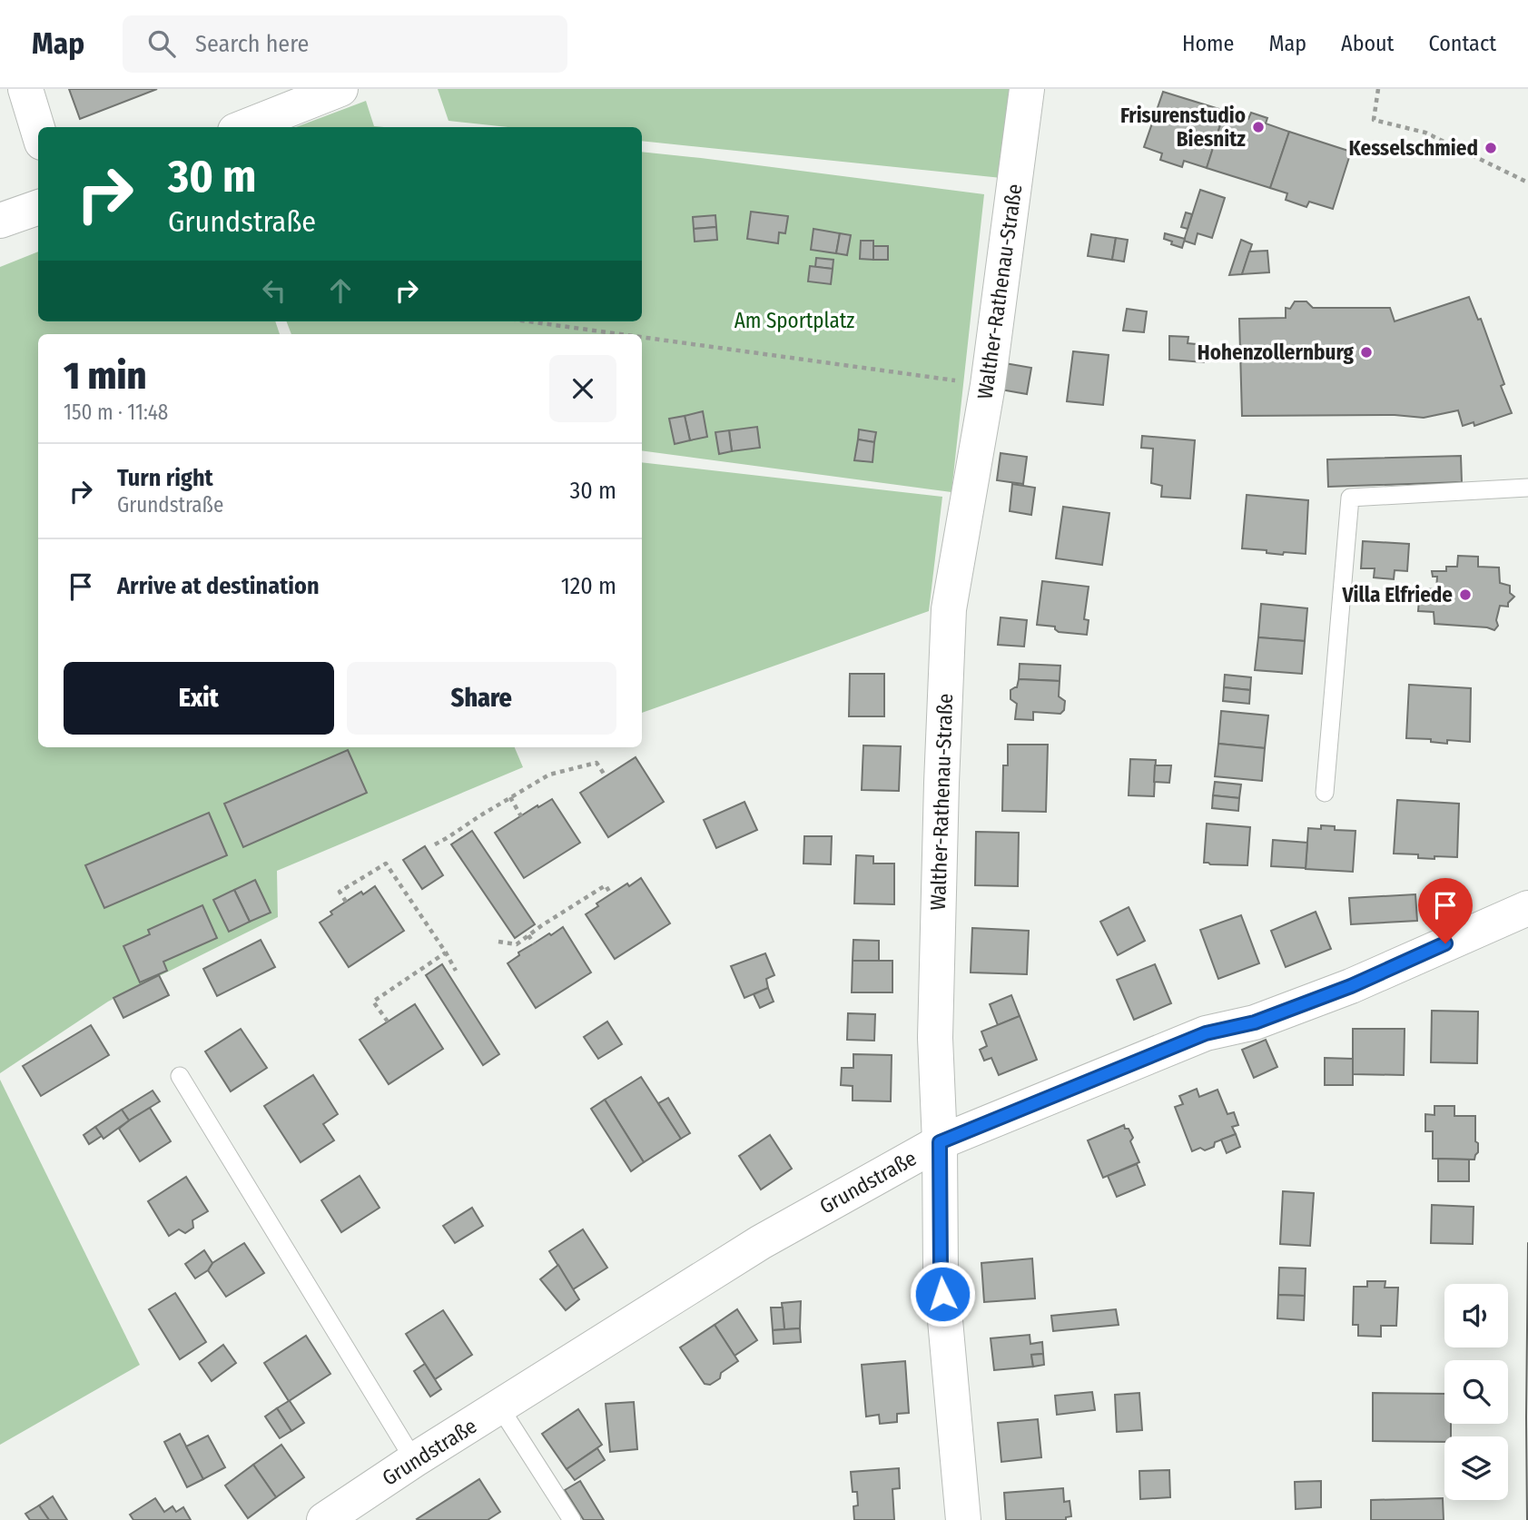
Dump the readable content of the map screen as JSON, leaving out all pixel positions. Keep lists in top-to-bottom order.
{
  "streets": {
    "street": ["Walther-Rathenau-Straße", "Grundstraße"]
  },
  "crossings": [
    ["Walther-Rathenau-Straße", "Grundstraße"]
  ],
  "parks": ["Am Sportplatz"],
  "places": [
    "Frisurenstudio Biesnitz",
    "Kesselschmied",
    "Hohenzollernburg",
    "Villa Elfriede"
  ],
  "page": {
    "header": "Map",
    "search": "Search here",
    "nav": [
      "Home",
      "Map",
      "About",
      "Contact"
    ],
    "turn": ["30 m", "Grundstraße"],
    "heading": ["1 min", "150 m · 11:48"],
    "list": [
      {
        "name": "Turn right",
        "note": "Grundstraße",
        "value": "30 m"
      },
      {
        "name": "Arrive at destination",
        "value": "120 m"
      }
    ],
    "buttons": ["Exit", "Share"]
  }
}
